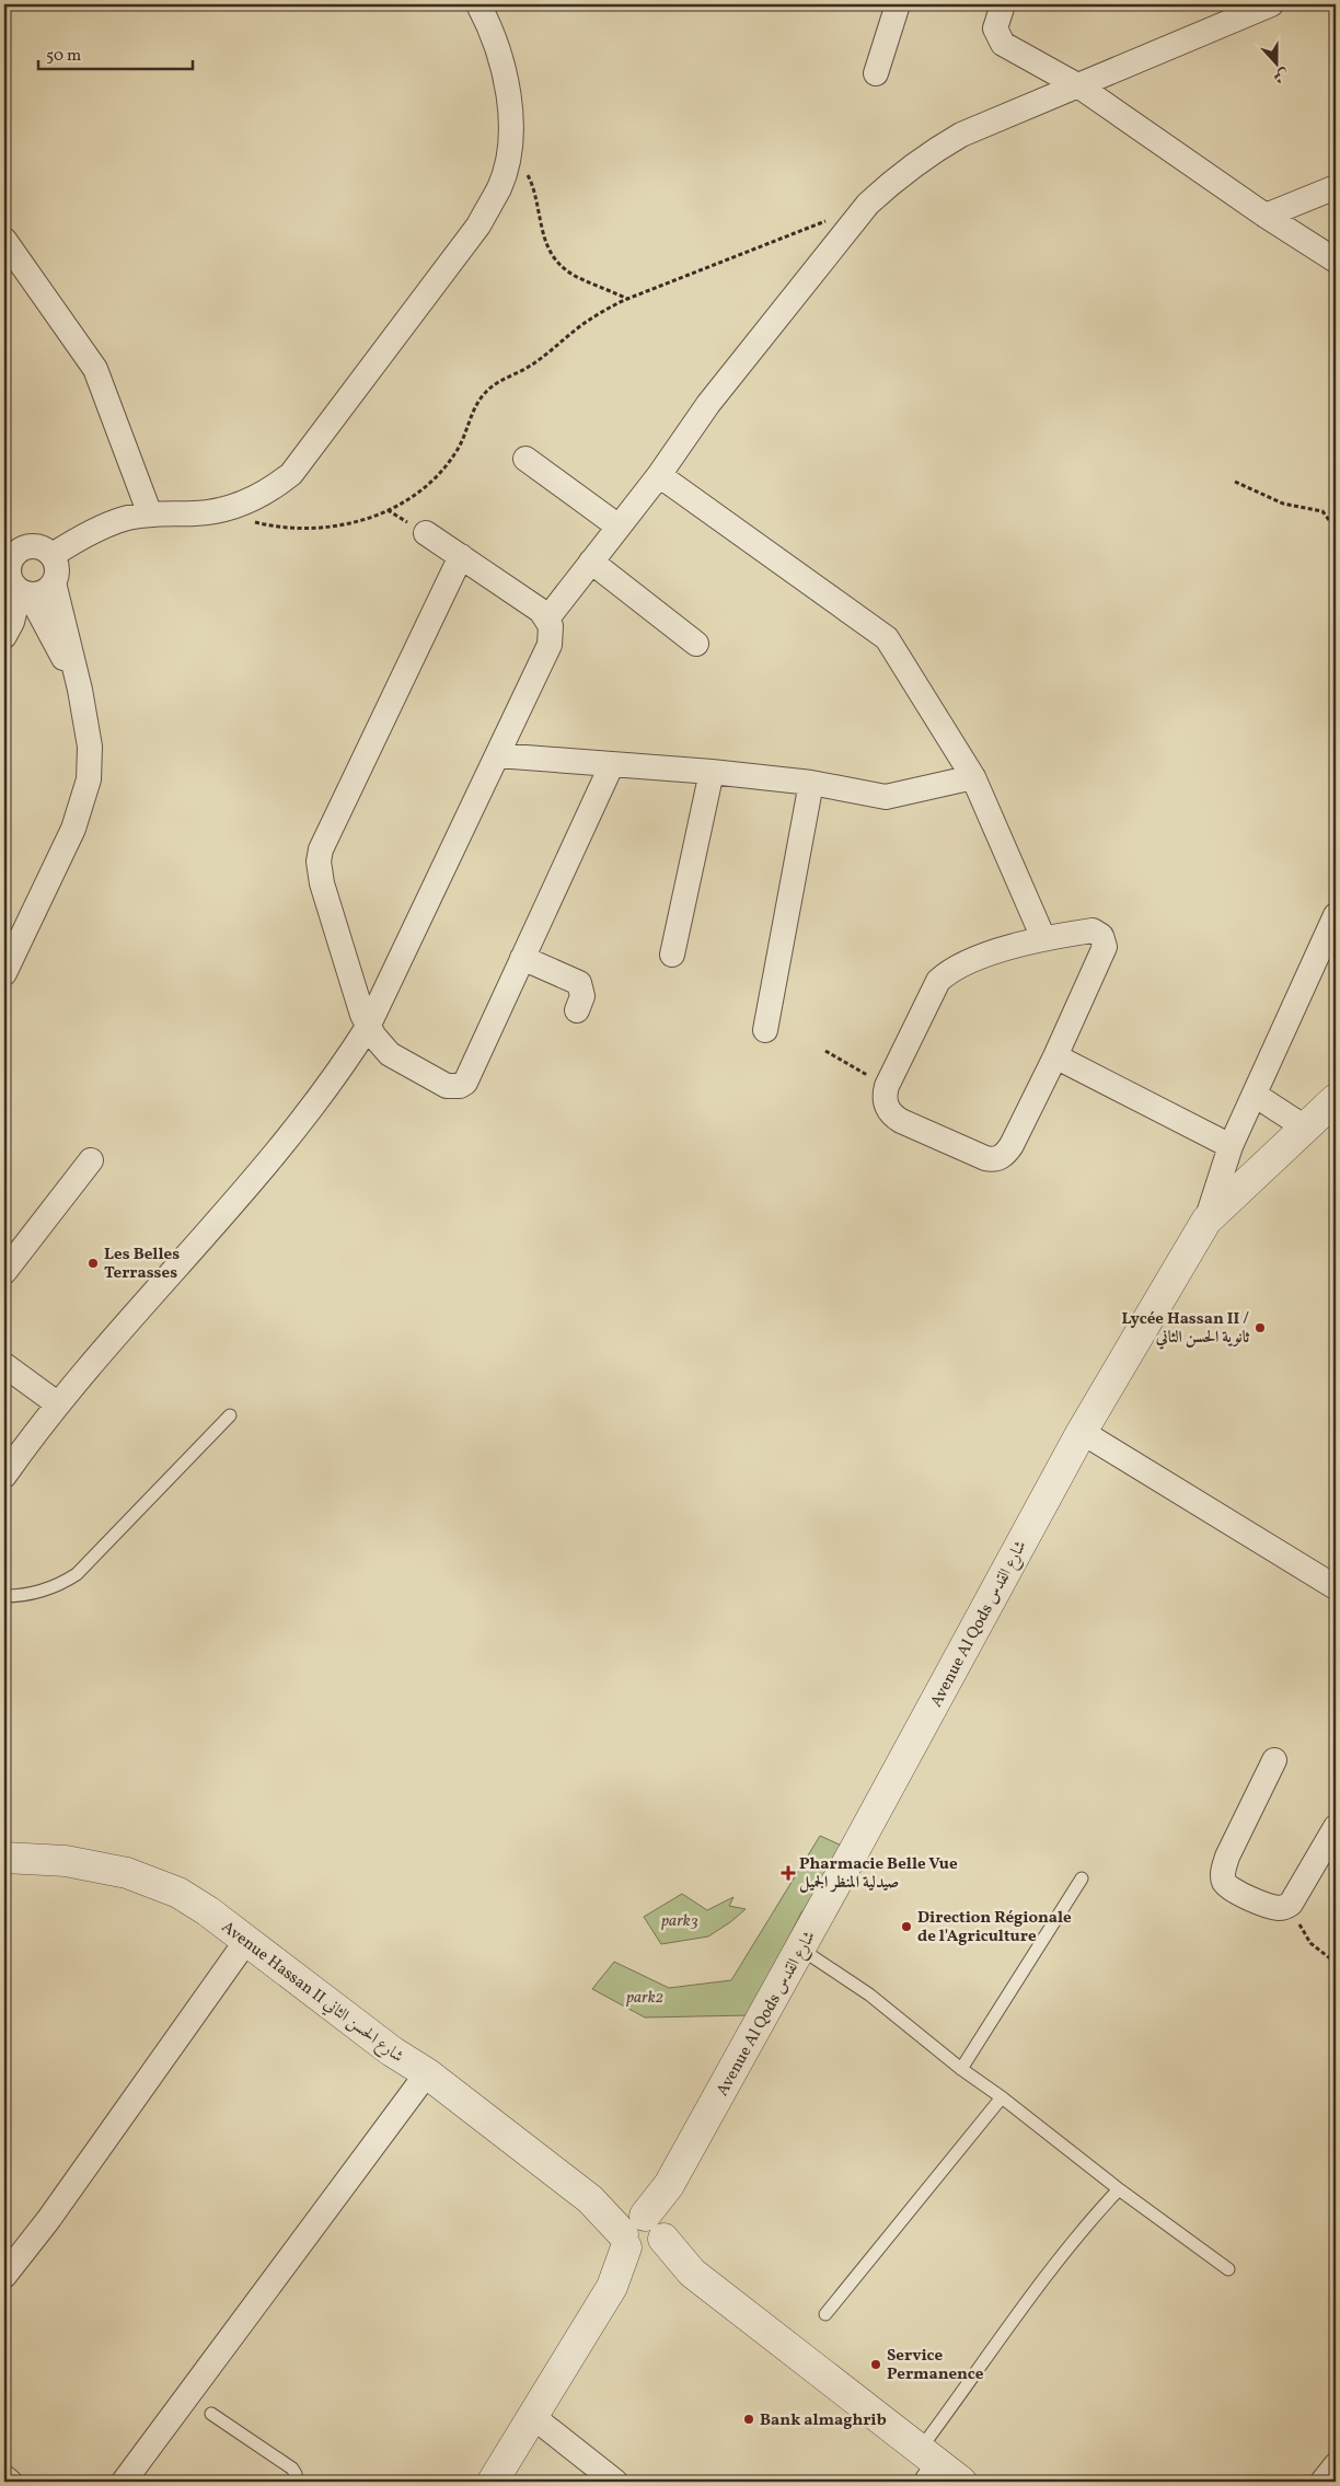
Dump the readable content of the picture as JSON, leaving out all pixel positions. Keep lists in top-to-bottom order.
{
  "streets": {
    "street": ["Avenue Al Qods شارع القدس", "Avenue Hassan II شارع الحسن الثاني"]
  },
  "crossings": [
    ["Avenue Al Qods شارع القدس", "Avenue Hassan II شارع الحسن الثاني"]
  ],
  "parks": ["park3", "park2"],
  "places": {
    "other": [
      "Les Belles Terrasses",
      "Lycée Hassan II / ثانوية الحسن الثاني",
      "Direction Régionale de l'Agriculture",
      "Service Permanence",
      "Bank almaghrib"
    ],
    "health": ["Pharmacie Belle Vue صيدلية المنظر الجميل"]
  },
  "scale_bar": "50 m",
  "north": "bottom"
}
